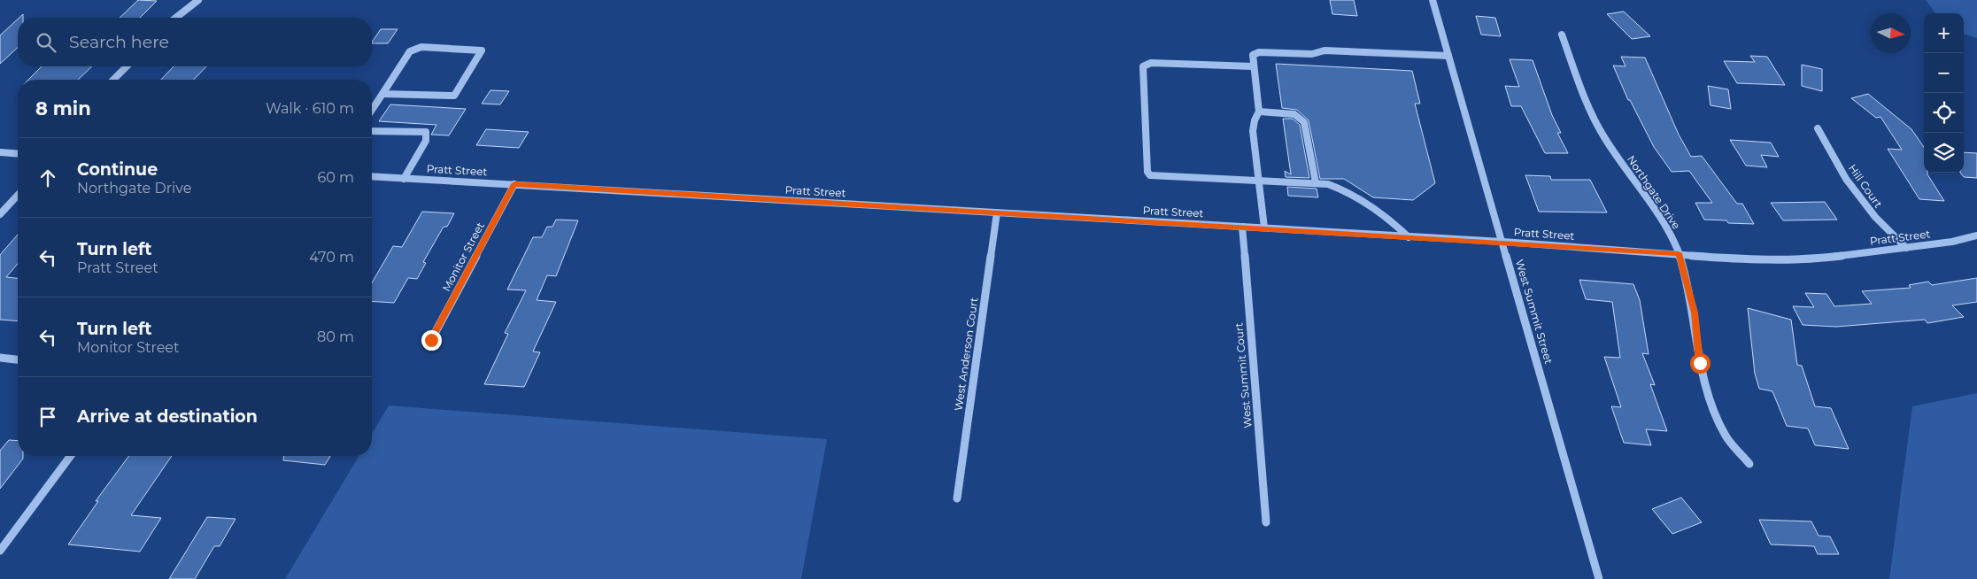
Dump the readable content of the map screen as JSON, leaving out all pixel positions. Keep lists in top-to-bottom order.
{
  "streets": {
    "street": [
      "Pratt Street",
      "Hill Court",
      "Northgate Drive",
      "Monitor Street",
      "West Summit Street",
      "West Anderson Court",
      "West Summit Court"
    ]
  },
  "crossings": [
    ["Pratt Street", "Hill Court"],
    ["Pratt Street", "Northgate Drive"],
    ["Pratt Street", "Monitor Street"],
    ["Pratt Street", "West Summit Street"],
    ["Pratt Street", "West Anderson Court"],
    ["Pratt Street", "West Summit Court"]
  ],
  "north": "right",
  "page": {
    "map_buttons": ["+", "−"],
    "search": "Search here",
    "heading": ["8 min", "Walk · 610 m"],
    "list": [
      ["Continue", "Northgate Drive", "60 m"],
      ["Turn left", "Pratt Street", "470 m"],
      ["Turn left", "Monitor Street", "80 m"],
      "Arrive at destination"
    ]
  }
}
